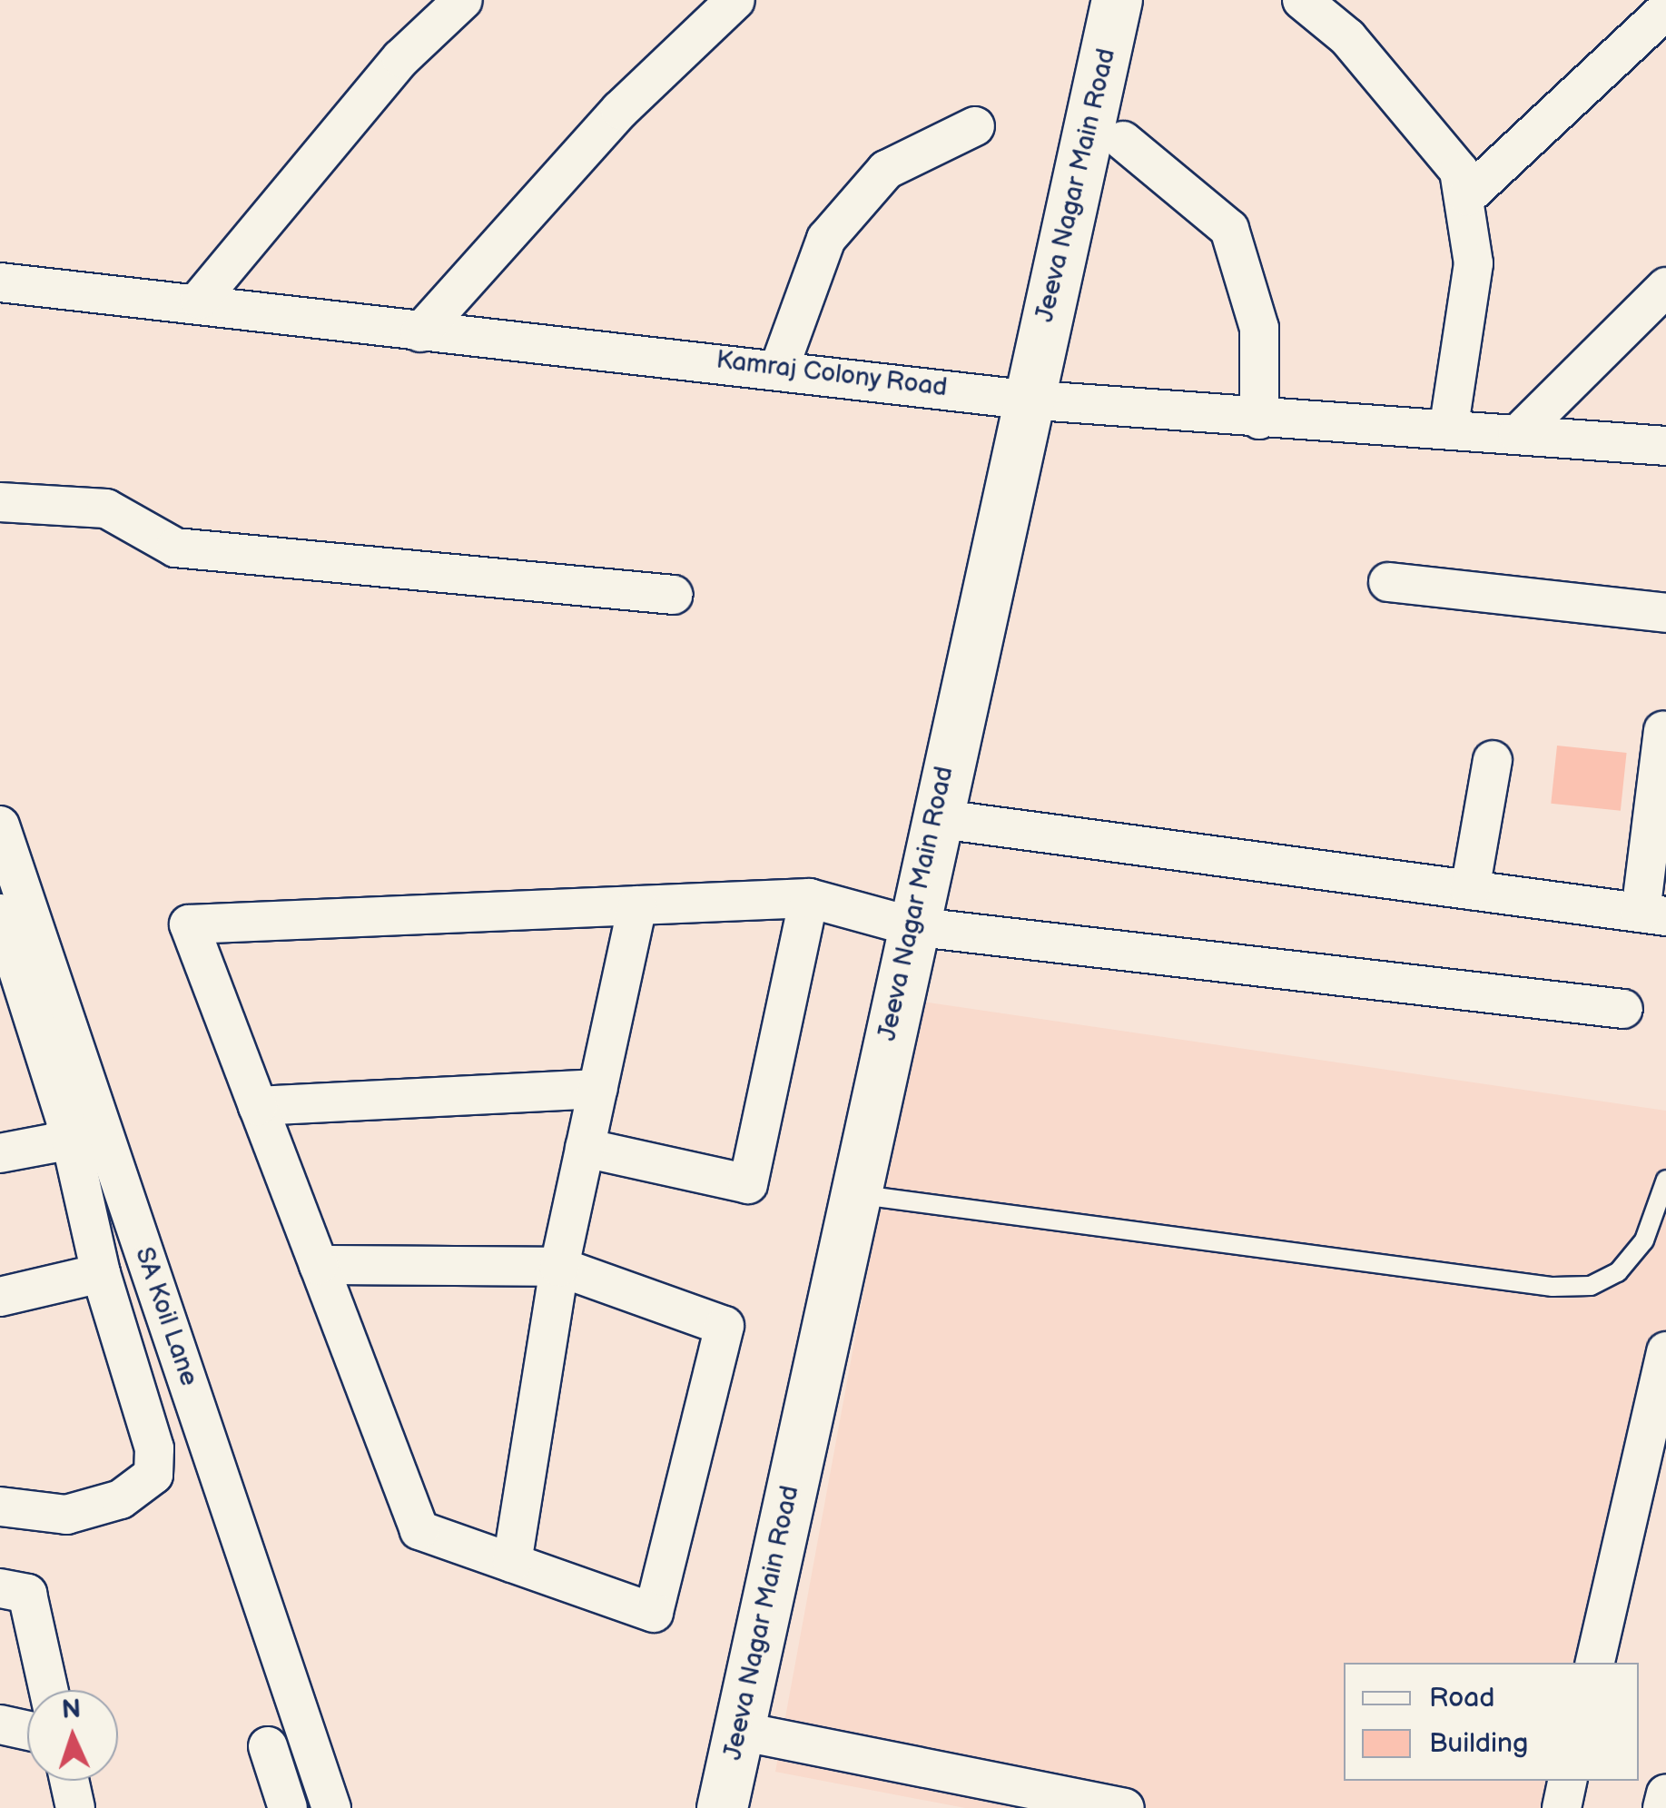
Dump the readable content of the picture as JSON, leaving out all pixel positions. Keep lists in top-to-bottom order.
{
  "streets": {
    "street": ["Jeeva Nagar Main Road", "Kamraj Colony Road", "SA Koil Lane"]
  },
  "crossings": [
    ["Jeeva Nagar Main Road", "Kamraj Colony Road"]
  ],
  "legend": ["Road", "Building"],
  "north": "top"
}
